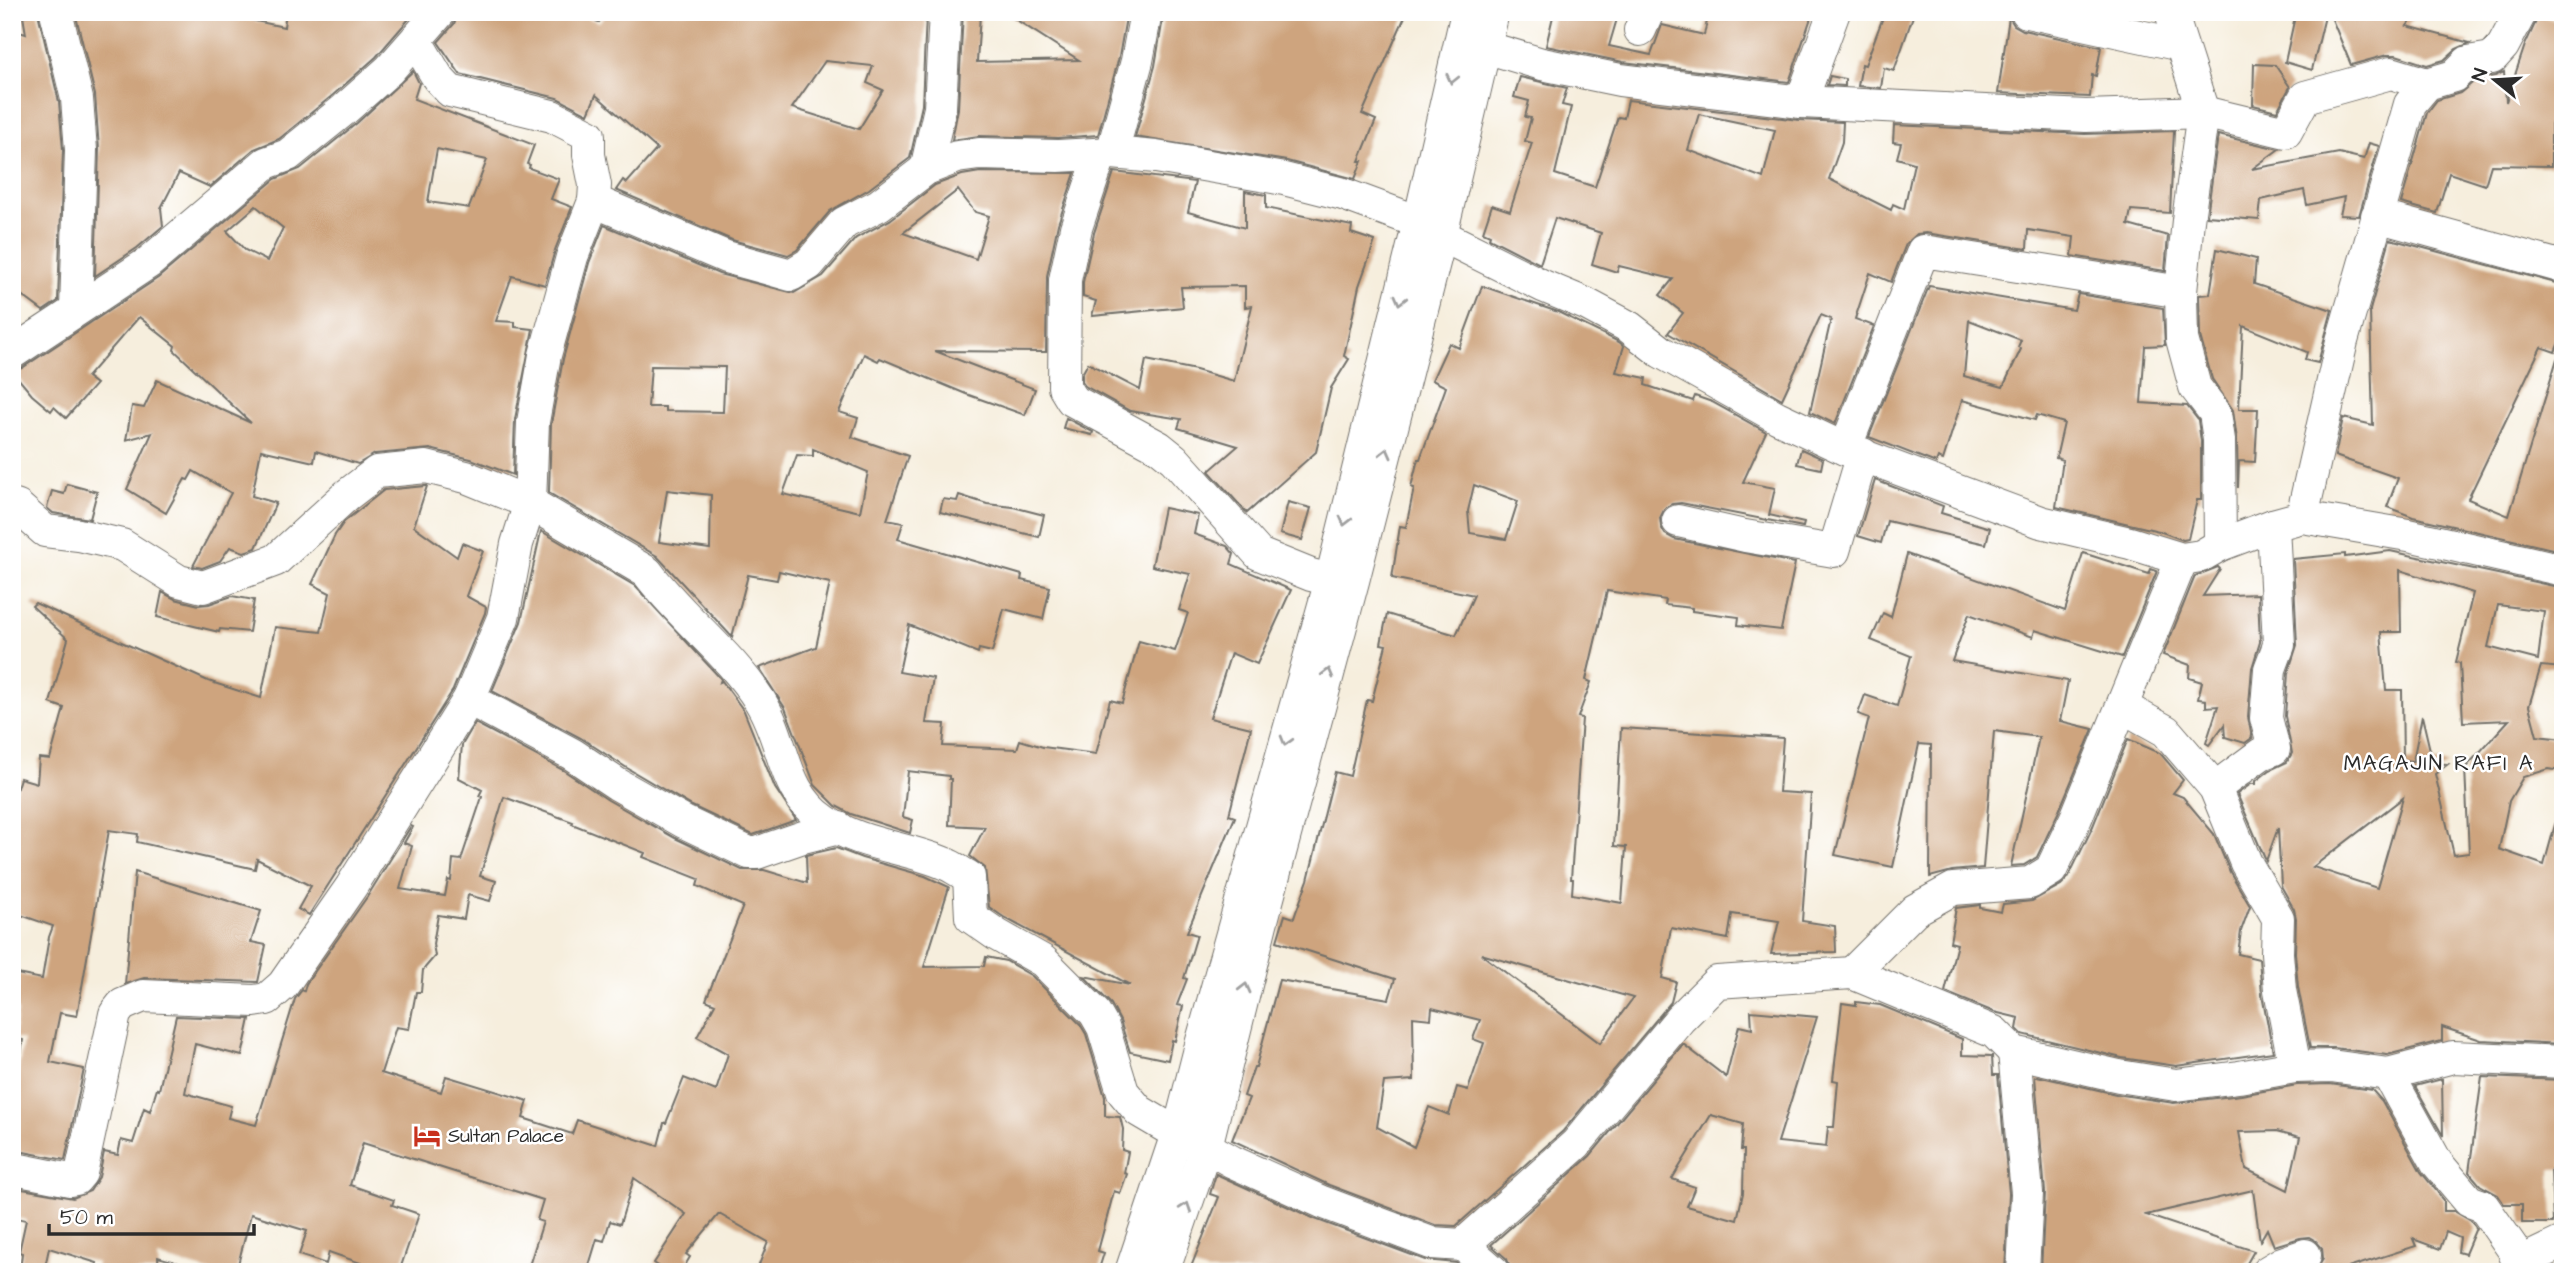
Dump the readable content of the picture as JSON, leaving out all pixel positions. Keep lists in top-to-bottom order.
{
  "districts": ["MAGAJIN RAFI A"],
  "places": {
    "hotel": ["Sultan Palace"]
  },
  "scale_bar": "50 m",
  "north": "left"
}
